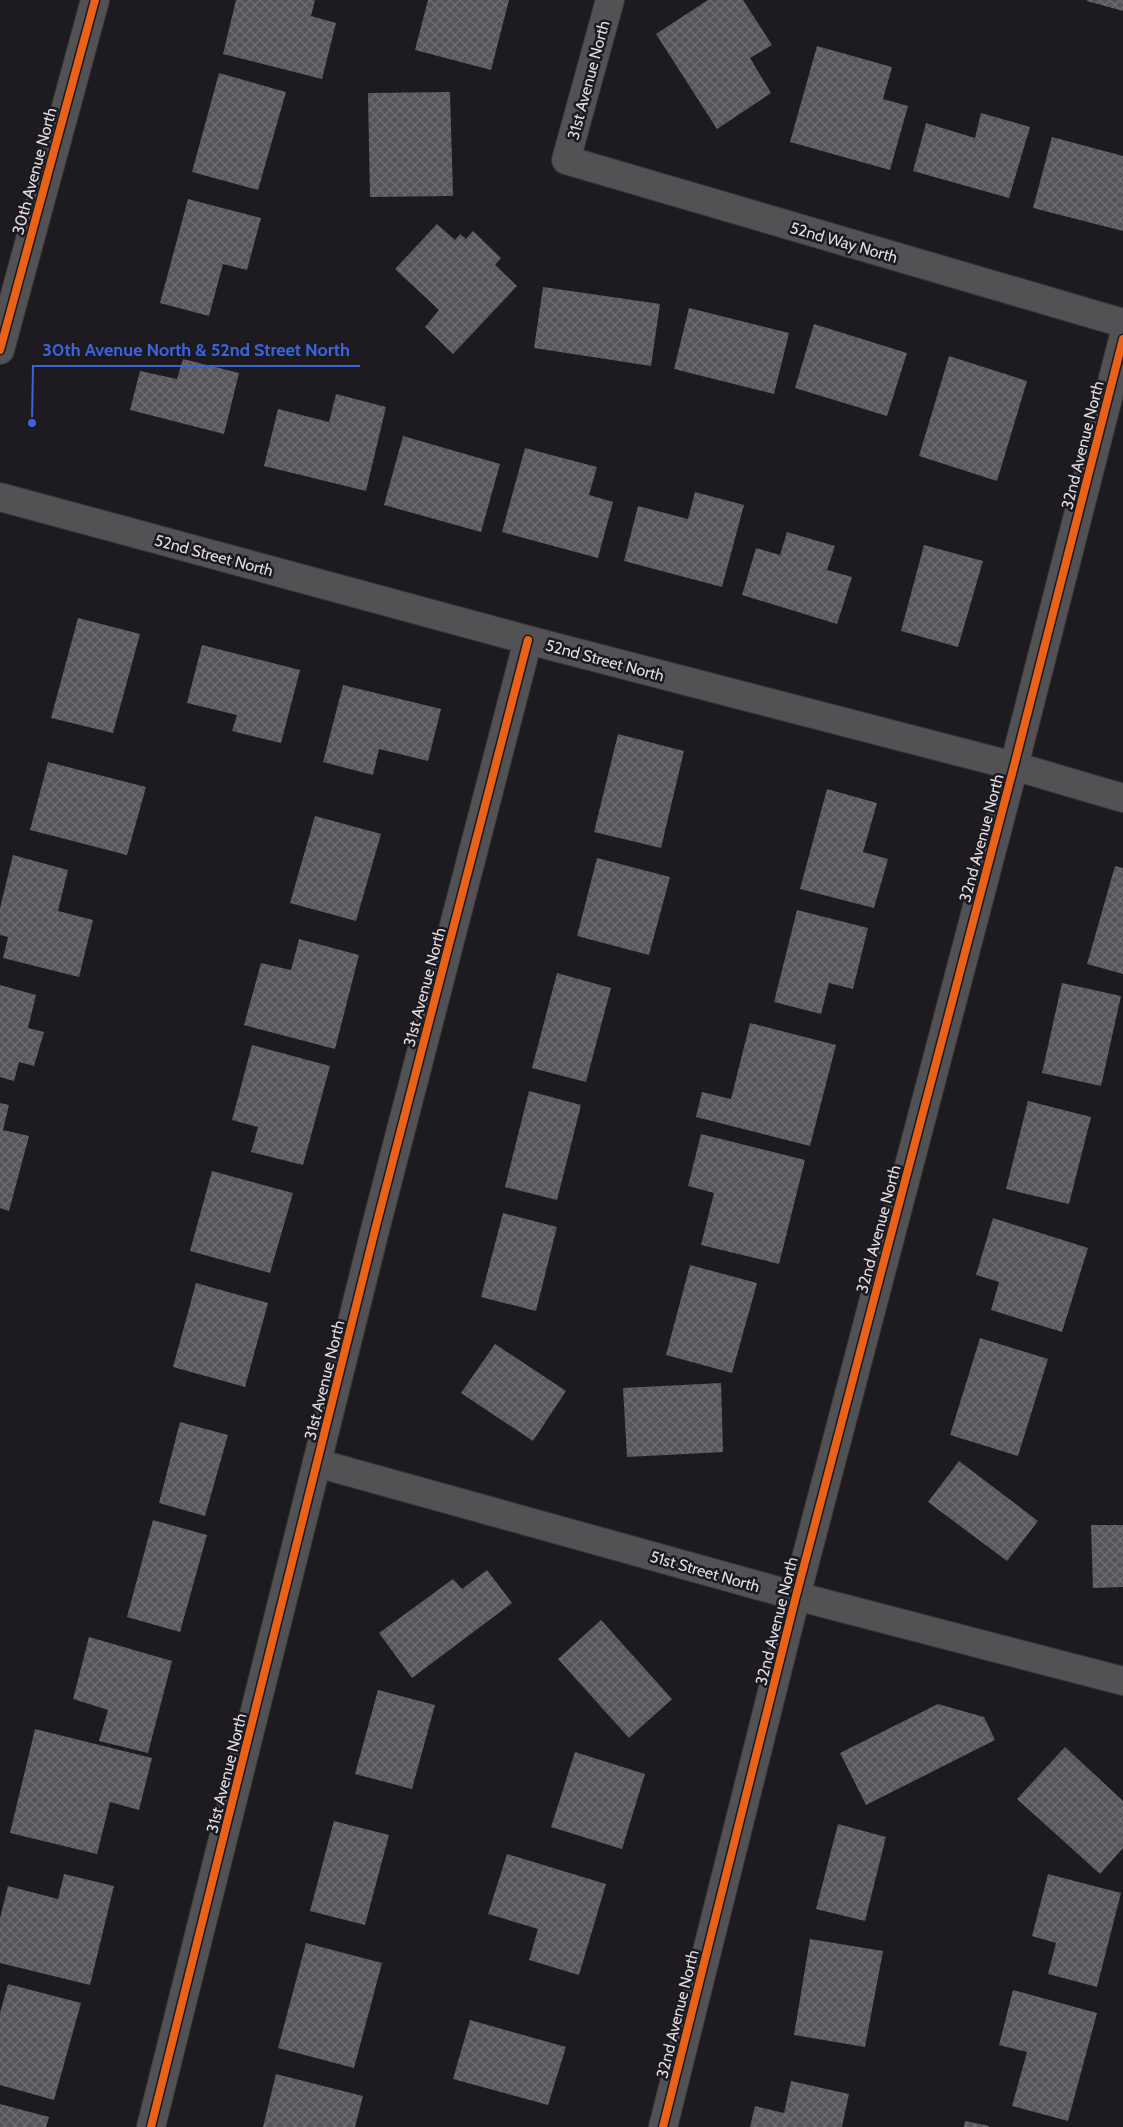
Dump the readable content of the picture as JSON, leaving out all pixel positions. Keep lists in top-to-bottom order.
{
  "streets": {
    "street": [
      "31st Avenue North",
      "30th Avenue North",
      "52nd Way North",
      "32nd Avenue North",
      "52nd Street North",
      "51st Street North"
    ]
  },
  "crossings": [
    ["31st Avenue North", "52nd Way North"],
    ["31st Avenue North", "52nd Street North"],
    ["31st Avenue North", "51st Street North"],
    ["32nd Avenue North", "52nd Street North"],
    ["32nd Avenue North", "51st Street North"]
  ],
  "places": ["30th Avenue North & 52nd Street North"]
}
